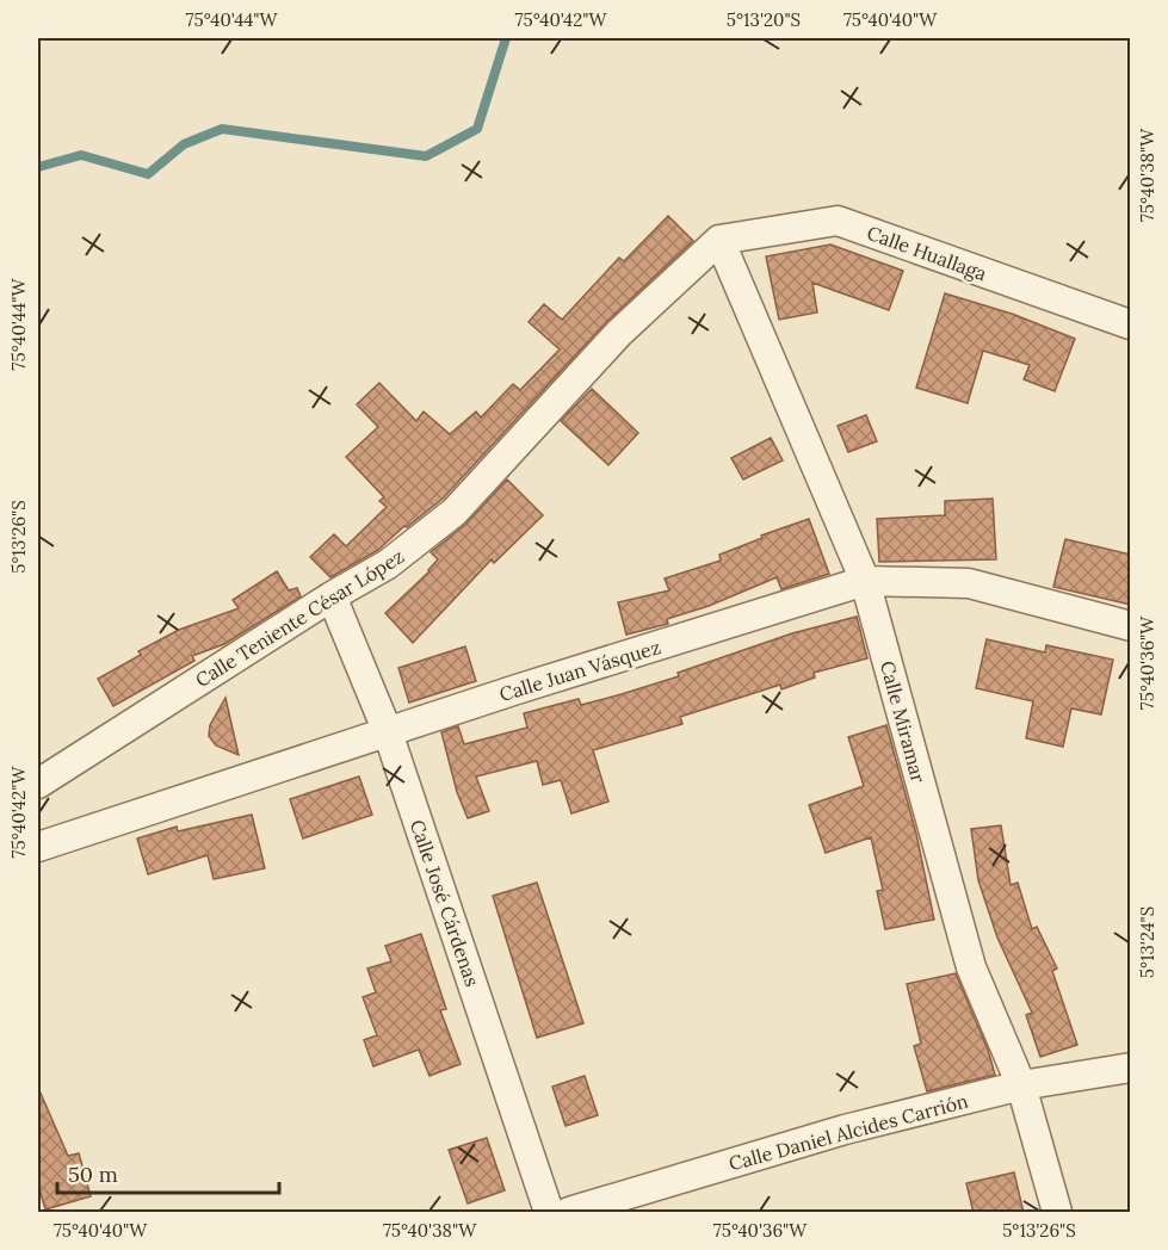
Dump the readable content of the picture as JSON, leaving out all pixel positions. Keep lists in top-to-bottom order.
{
  "streets": {
    "street": [
      "Calle Huallaga",
      "Calle Teniente César López",
      "Calle Juan Vásquez",
      "Calle Miramar",
      "Calle José Cárdenas",
      "Calle Daniel Alcides Carrión"
    ]
  },
  "crossings": [
    ["Calle Huallaga", "Calle Teniente César López"],
    ["Calle Huallaga", "Calle Miramar"],
    ["Calle Teniente César López", "Calle Miramar"],
    ["Calle Teniente César López", "Calle José Cárdenas"],
    ["Calle Juan Vásquez", "Calle Miramar"],
    ["Calle Juan Vásquez", "Calle José Cárdenas"],
    ["Calle Miramar", "Calle Daniel Alcides Carrión"]
  ],
  "scale_bar": "50 m",
  "coordinates": [
    "75°40'44\"W",
    "75°40'42\"W",
    "5°13'20\"S",
    "75°40'40\"W",
    "75°40'38\"W",
    "5°13'26\"S",
    "75°40'36\"W",
    "5°13'24\"S"
  ]
}
